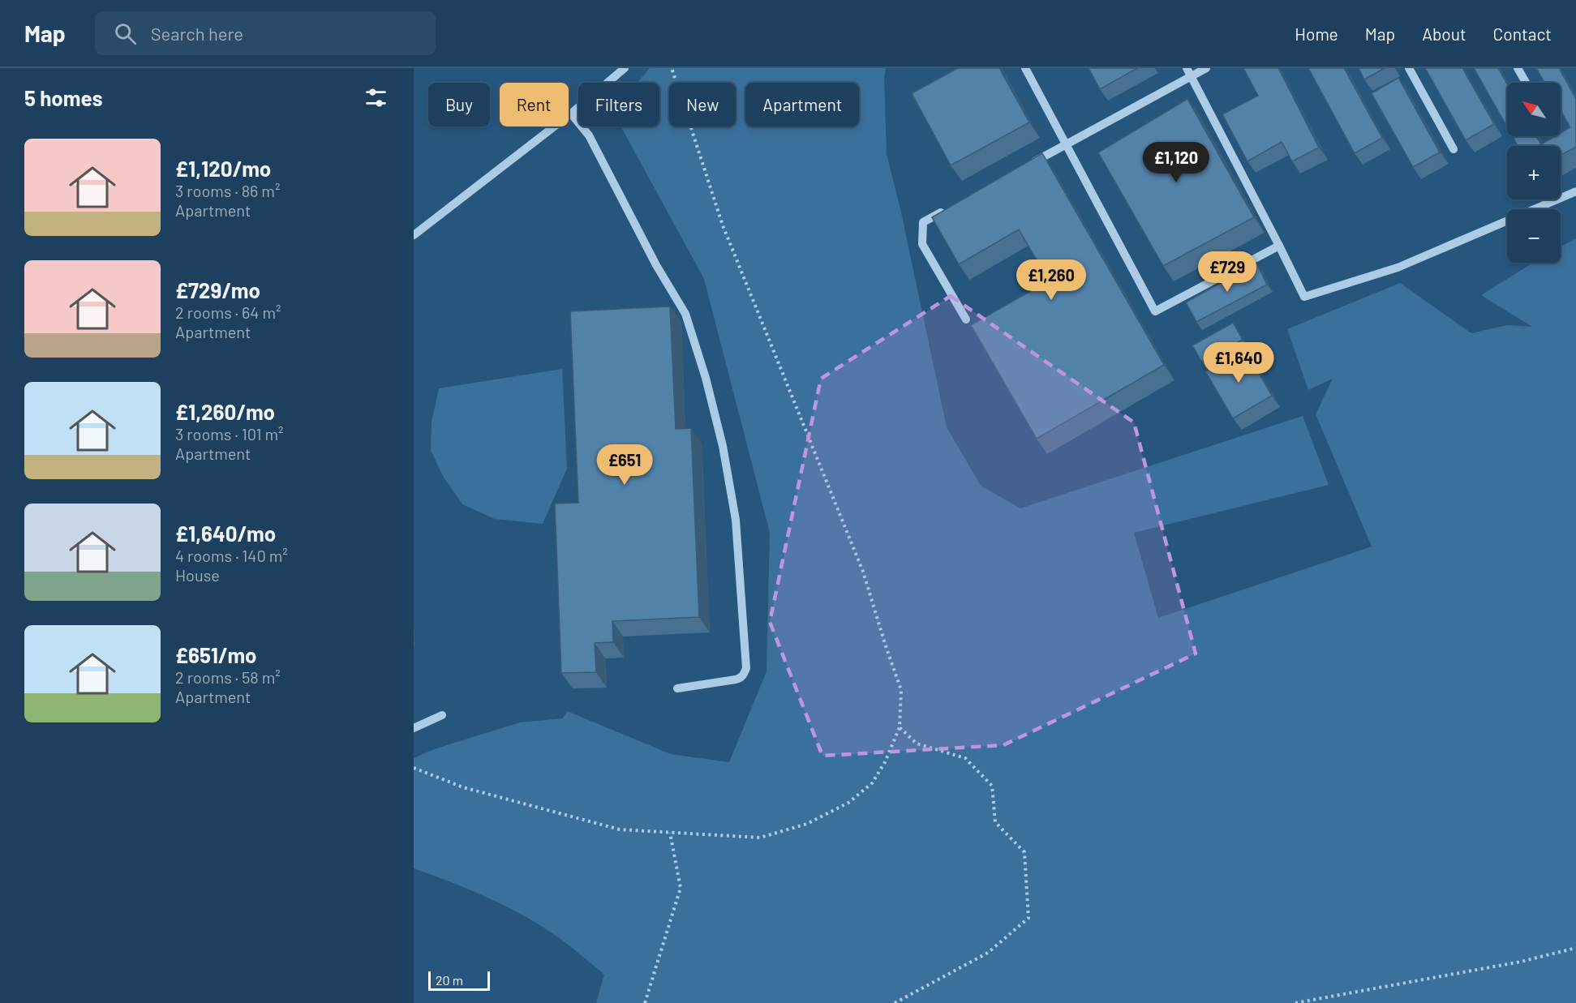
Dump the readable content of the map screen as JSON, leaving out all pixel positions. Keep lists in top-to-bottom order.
{
  "scale_bar": "20 m",
  "north": "top left",
  "page": {
    "header": "Map",
    "search": "Search here",
    "nav": [
      "Home",
      "Map",
      "About",
      "Contact"
    ],
    "heading": "5 homes",
    "map_buttons": ["+", "−"],
    "chip": [
      "Buy",
      "Rent",
      "Filters",
      "New",
      "Apartment"
    ],
    "list": [
      {
        "name": "£1,120/mo",
        "note": "3 rooms · 86 m² · Apartment"
      },
      {
        "name": "£729/mo",
        "note": "2 rooms · 64 m² · Apartment"
      },
      {
        "name": "£1,260/mo",
        "note": "3 rooms · 101 m² · Apartment"
      },
      {
        "name": "£1,640/mo",
        "note": "4 rooms · 140 m² · House"
      },
      {
        "name": "£651/mo",
        "note": "2 rooms · 58 m² · Apartment"
      }
    ],
    "price": [
      "£1,120",
      "£729",
      "£1,260",
      "£1,640",
      "£651"
    ],
    "scale": "20 m"
  }
}
